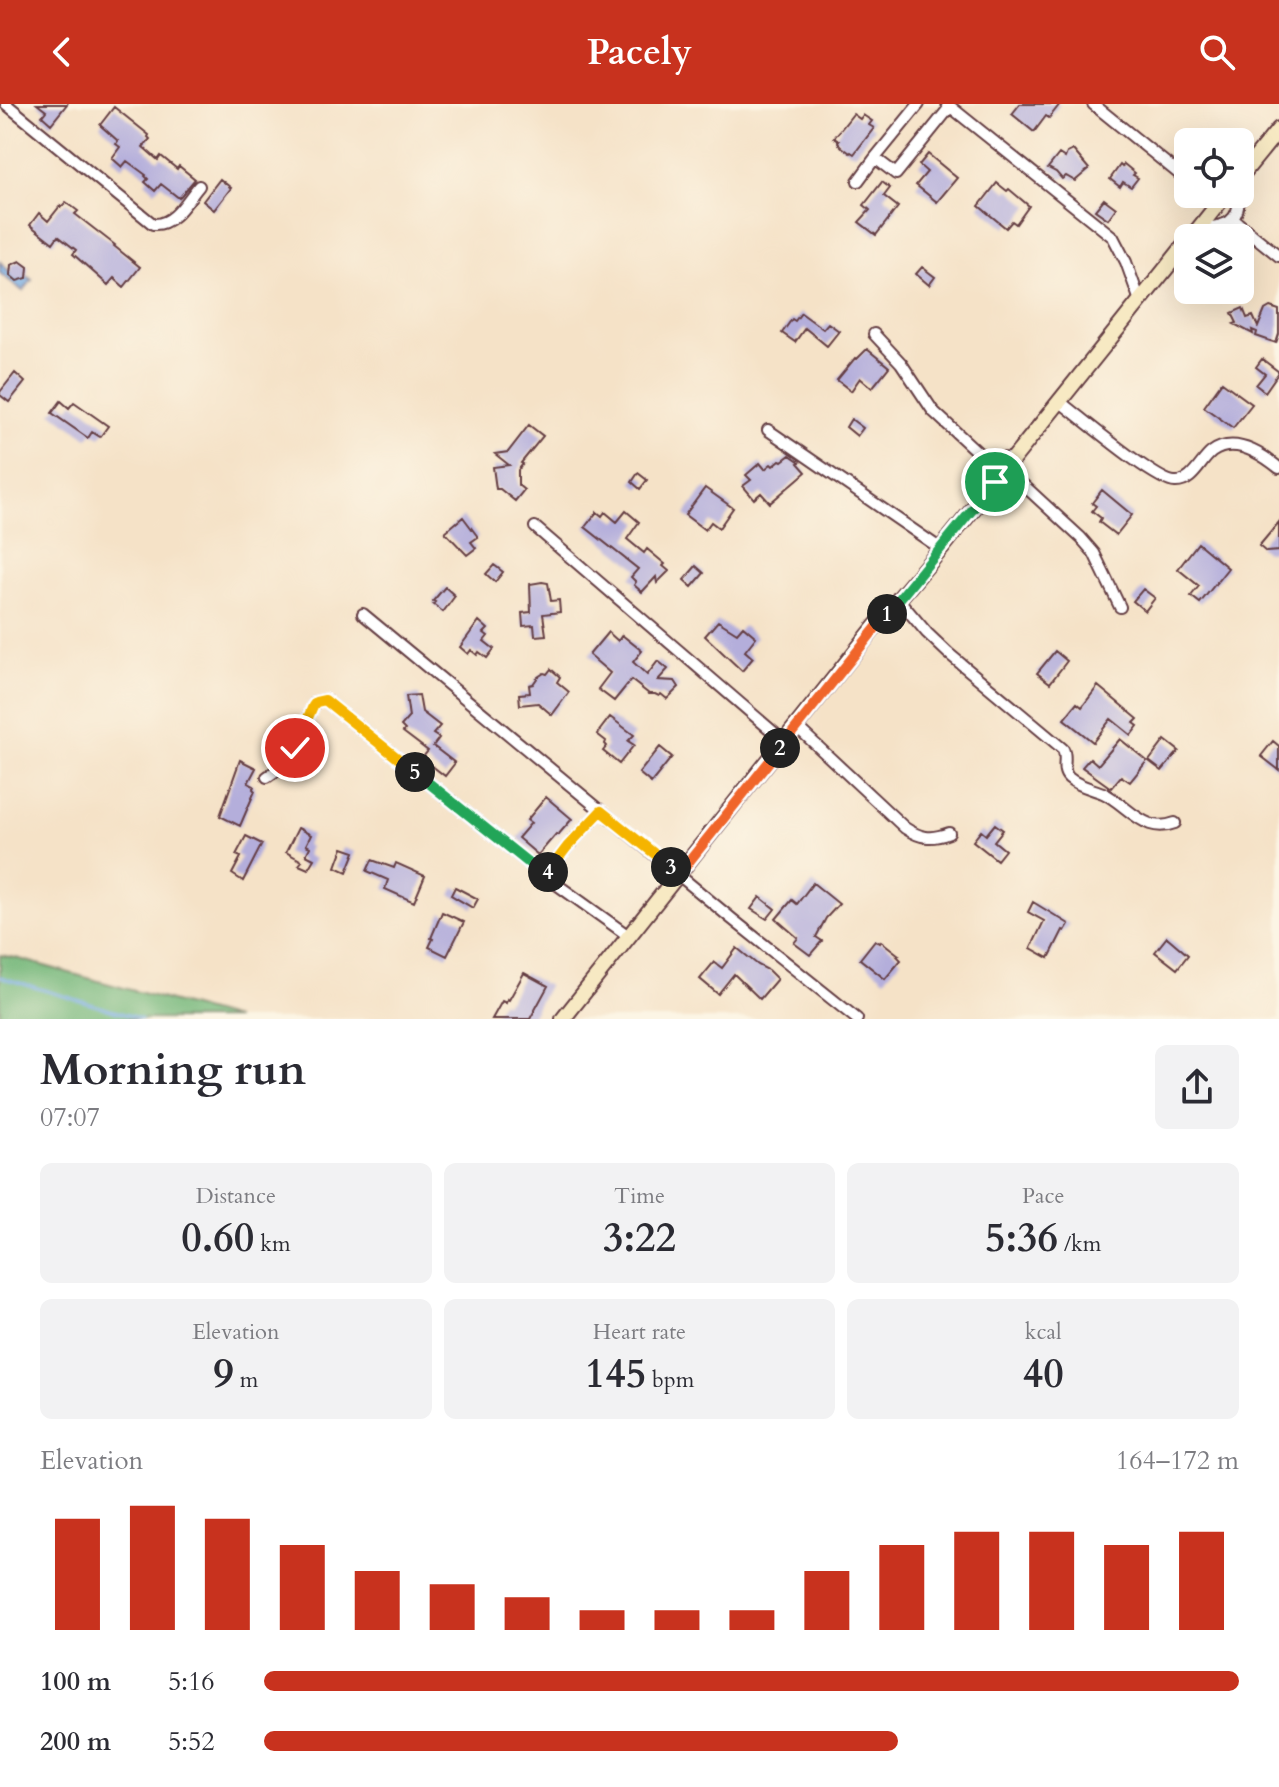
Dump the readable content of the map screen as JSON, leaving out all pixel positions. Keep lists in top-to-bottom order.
{
  "page": {
    "header": "Pacely",
    "pins": [
      "1",
      "2",
      "5",
      "3",
      "4"
    ],
    "heading": ["Morning run", "07:07"],
    "stats": [
      ["Distance", "0.60 km"],
      ["Time", "3:22"],
      ["Pace", "5:36 /km"],
      ["Elevation", "9 m"],
      ["Heart rate", "145 bpm"],
      ["kcal", "40"]
    ],
    "chart": ["Elevation", "164–172 m"],
    "list": [
      {
        "name": "100 m",
        "note": "5:16"
      },
      {
        "name": "200 m",
        "note": "5:52"
      }
    ]
  }
}
